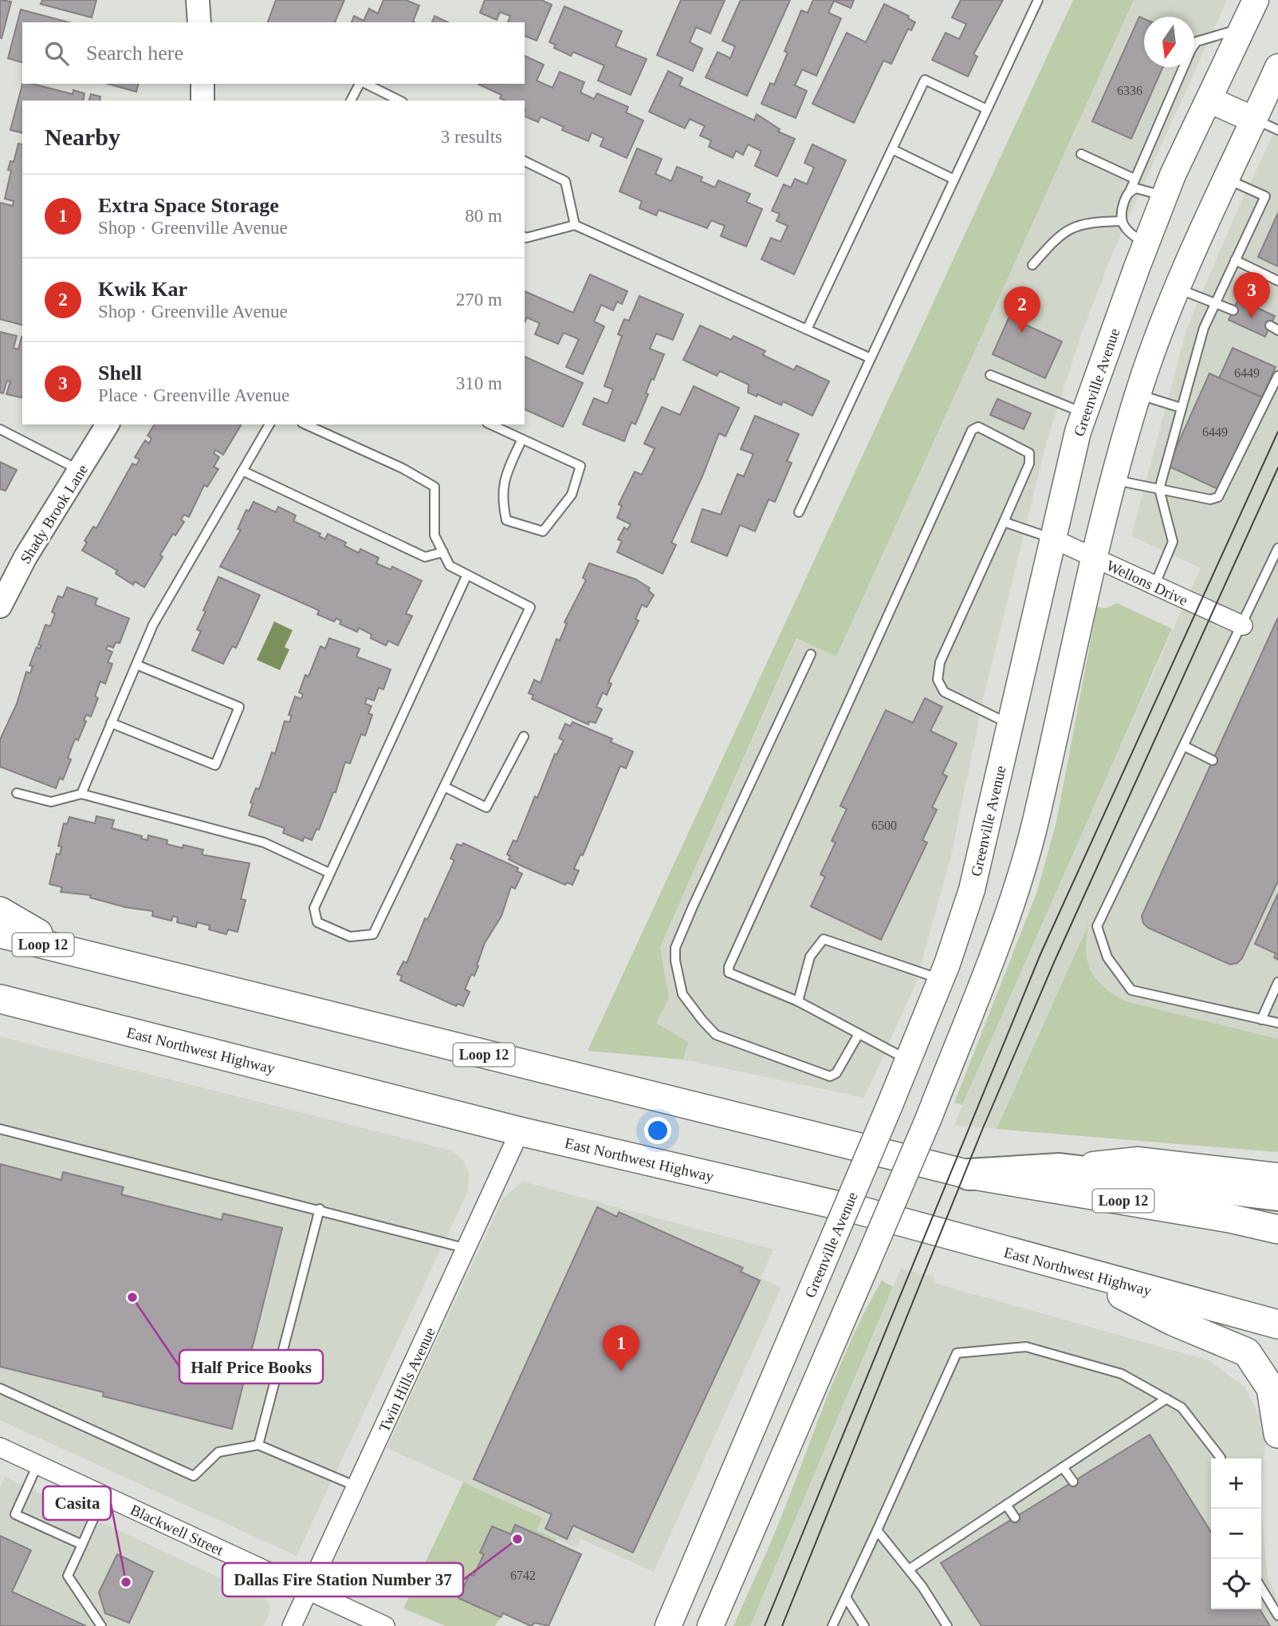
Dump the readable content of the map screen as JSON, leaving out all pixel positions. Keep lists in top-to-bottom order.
{
  "streets": {
    "main road": ["Greenville Avenue", "Loop 12", "East Northwest Highway"],
    "street": [
      "Shady Brook Lane",
      "Wellons Drive",
      "Twin Hills Avenue",
      "Blackwell Street"
    ]
  },
  "crossings": [
    ["Greenville Avenue", "Wellons Drive"],
    ["East Northwest Highway", "Twin Hills Avenue"],
    ["Twin Hills Avenue", "Blackwell Street"]
  ],
  "places": ["Half Price Books", "Dallas Fire Station Number 37", "Casita"],
  "house_numbers": [
    "6336",
    "6449",
    "6449",
    "6500",
    "6742"
  ],
  "north": "bottom",
  "page": {
    "search": "Search here",
    "heading": ["Nearby", "3 results"],
    "list": [
      {
        "mark": "1",
        "name": "Extra Space Storage",
        "note": "Shop · Greenville Avenue",
        "value": "80 m"
      },
      {
        "mark": "2",
        "name": "Kwik Kar",
        "note": "Shop · Greenville Avenue",
        "value": "270 m"
      },
      {
        "mark": "3",
        "name": "Shell",
        "note": "Place · Greenville Avenue",
        "value": "310 m"
      }
    ],
    "pins": ["3", "2", "1"],
    "map_buttons": ["+", "−"]
  }
}
